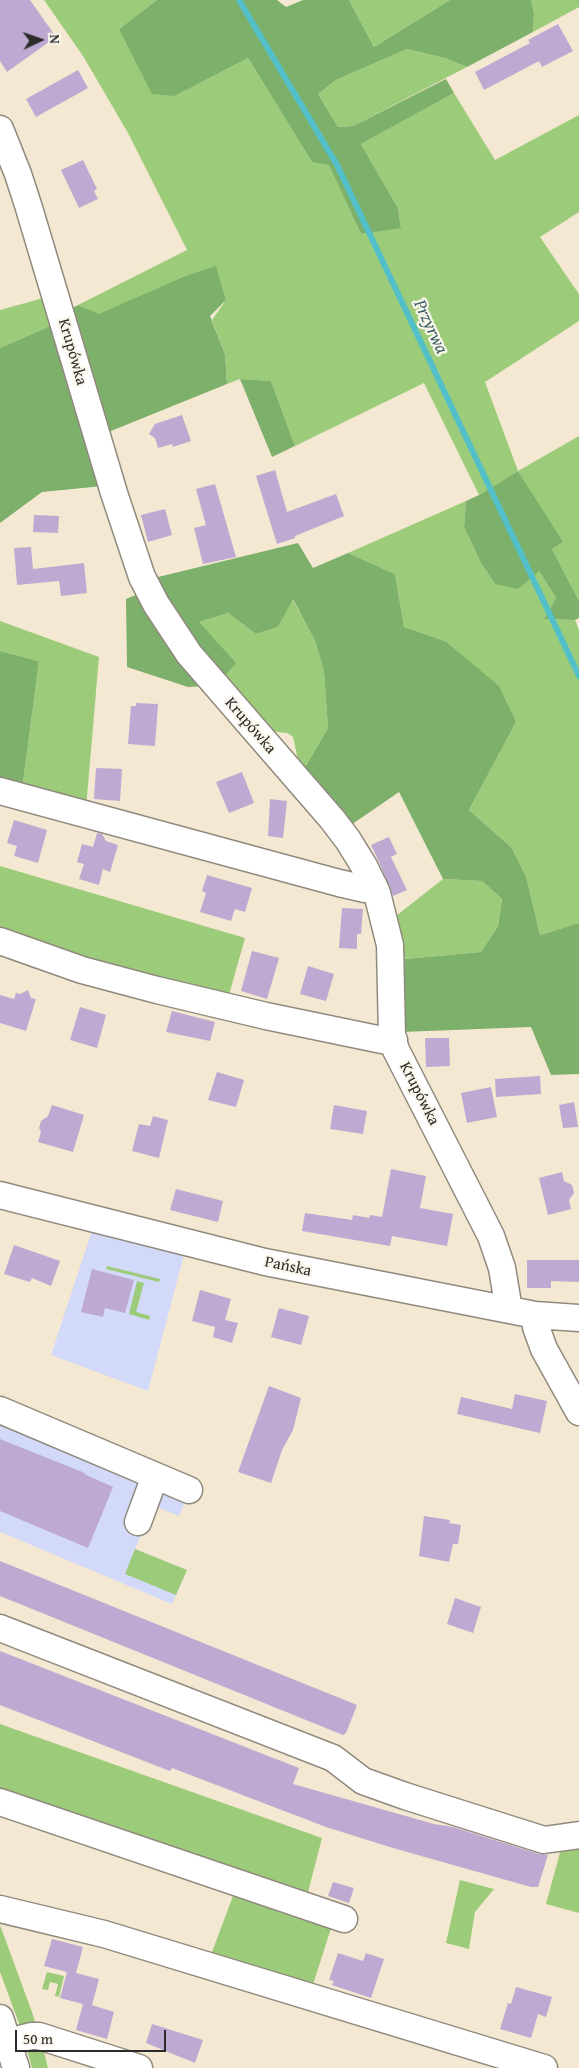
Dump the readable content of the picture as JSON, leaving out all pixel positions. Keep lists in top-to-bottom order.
{
  "streets": {
    "street": ["Krupówka", "Pańska"]
  },
  "crossings": [
    ["Krupówka", "Pańska"]
  ],
  "water": ["Przyrwa"],
  "scale_bar": "50 m",
  "north": "right"
}
